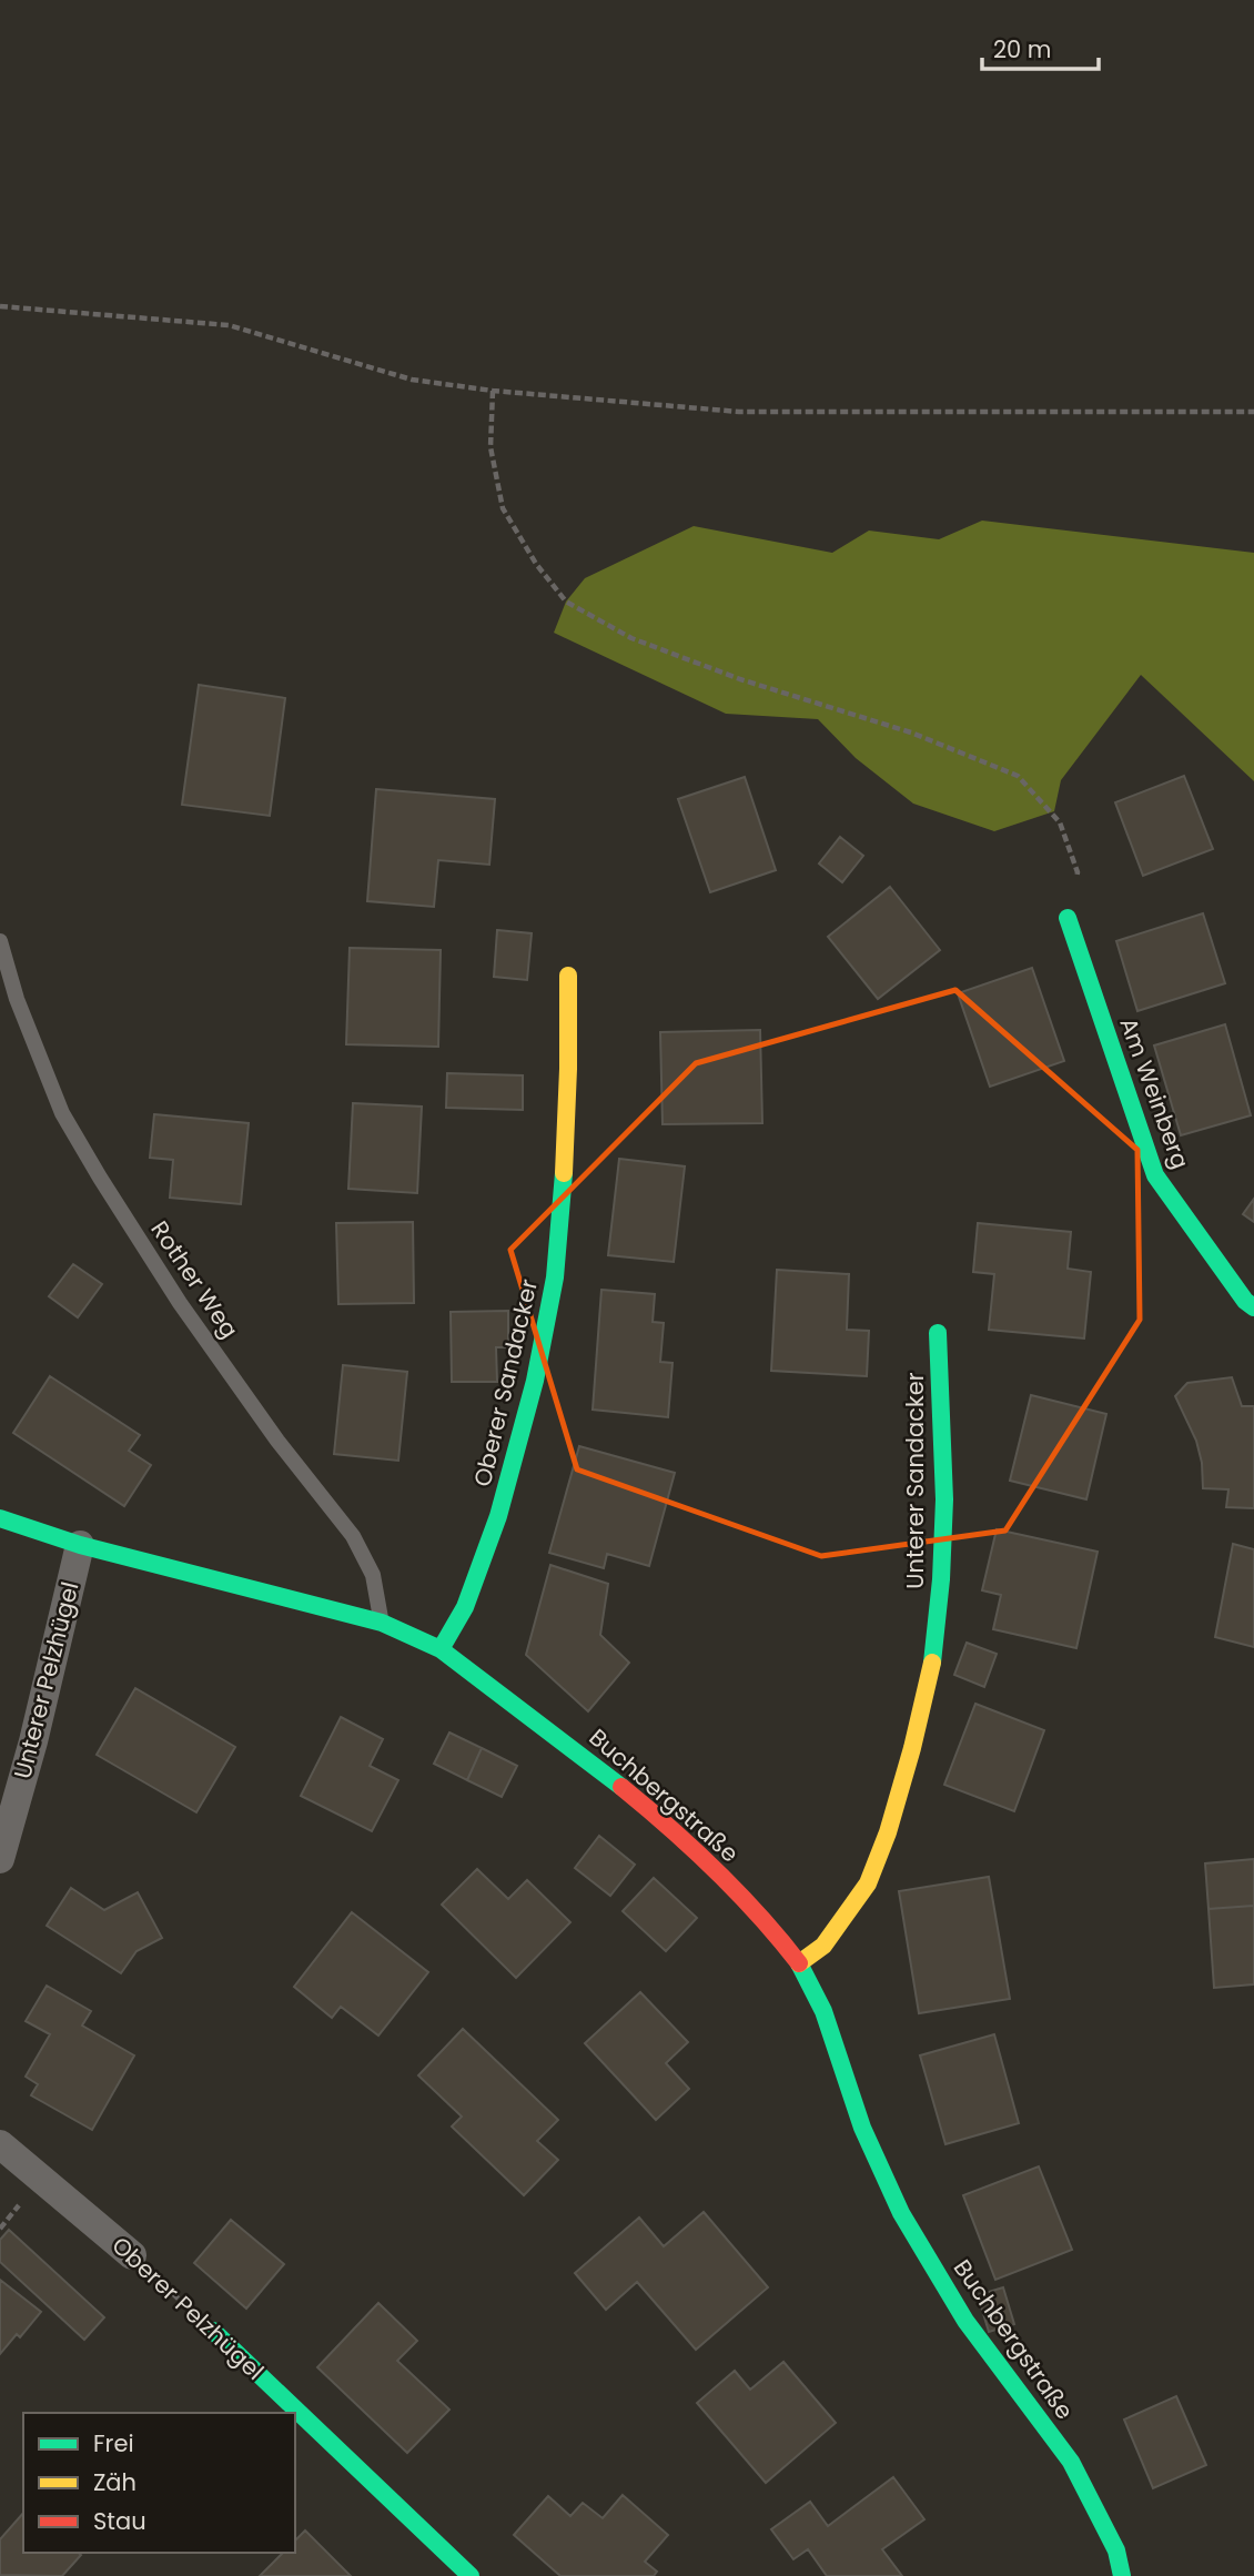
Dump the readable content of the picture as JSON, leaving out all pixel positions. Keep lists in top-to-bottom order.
{
  "streets": {
    "street": [
      "Am Weinberg",
      "Oberer Sandacker",
      "Unterer Sandacker",
      "Unterer Pelzhügel",
      "Buchbergstraße",
      "Oberer Pelzhügel"
    ],
    "lane": ["Rother Weg"]
  },
  "crossings": [
    ["Rother Weg", "Buchbergstraße"],
    ["Oberer Sandacker", "Buchbergstraße"],
    ["Unterer Sandacker", "Buchbergstraße"],
    ["Unterer Pelzhügel", "Buchbergstraße"]
  ],
  "legend": ["Frei", "Zäh", "Stau"],
  "scale_bar": "20 m"
}
